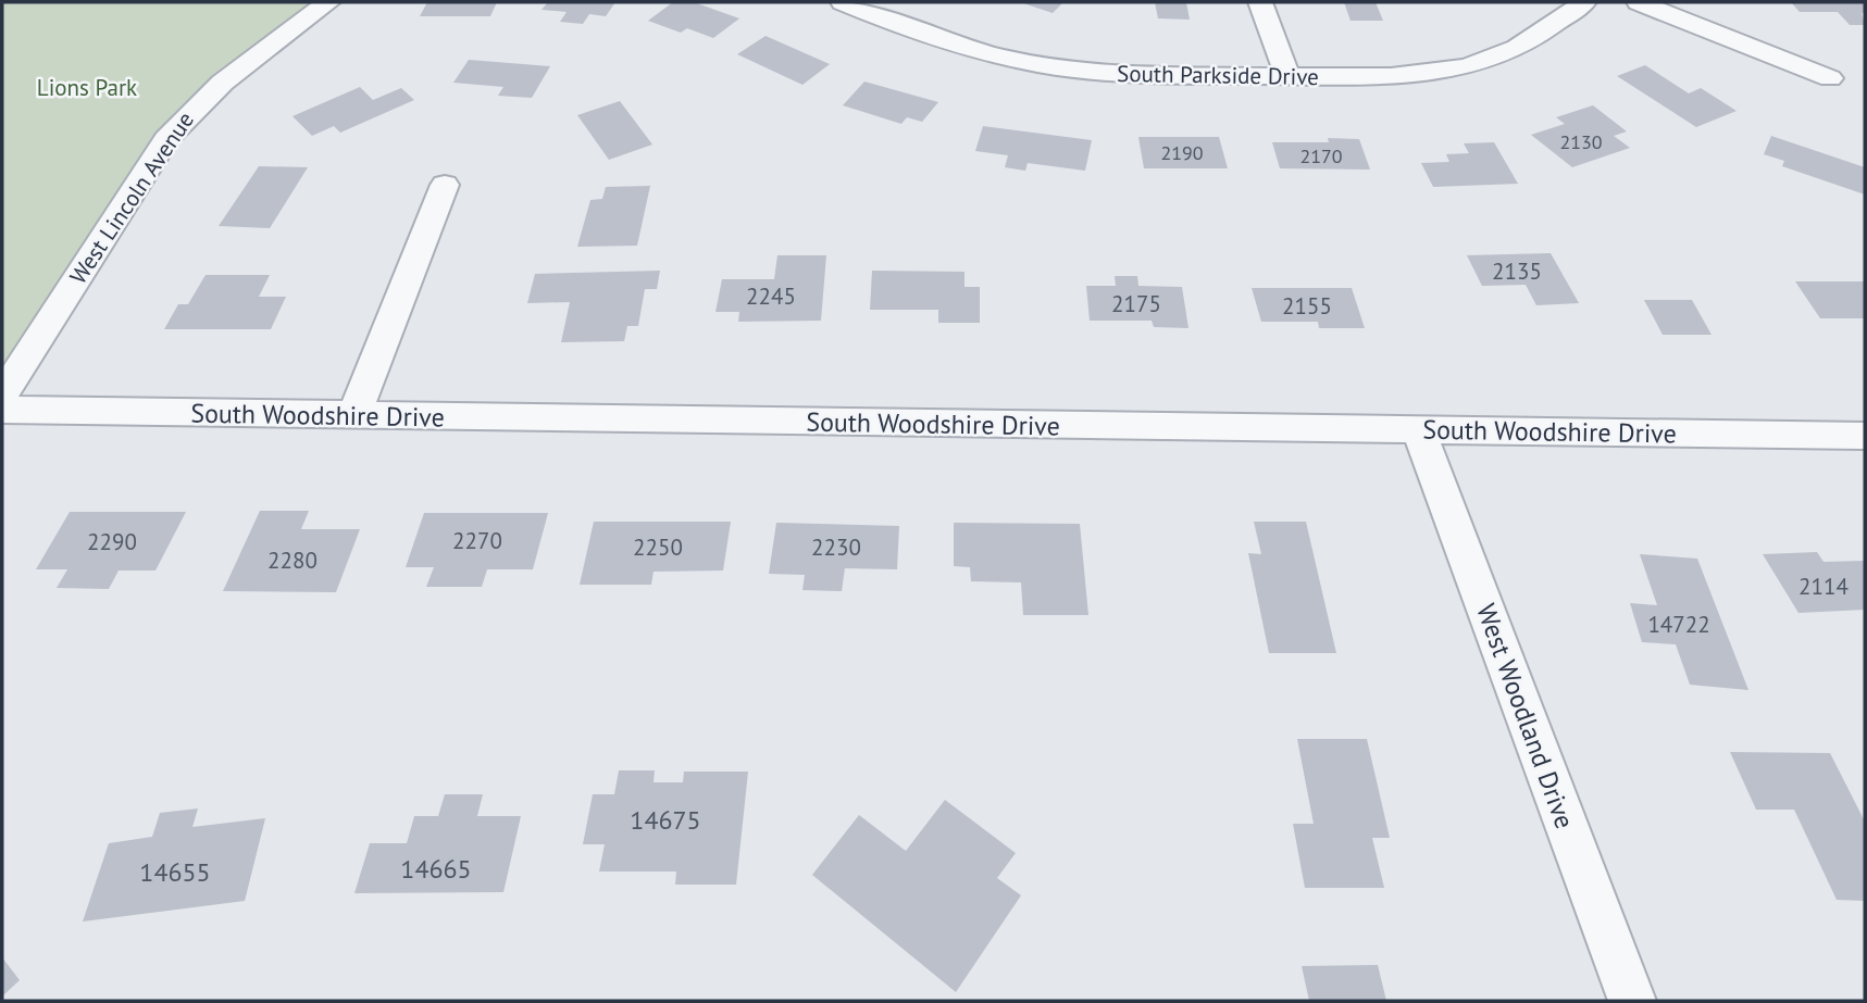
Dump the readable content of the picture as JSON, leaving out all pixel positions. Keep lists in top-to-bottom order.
{
  "streets": {
    "street": [
      "South Parkside Drive",
      "West Lincoln Avenue",
      "South Woodshire Drive",
      "West Woodland Drive"
    ]
  },
  "crossings": [
    ["South Woodshire Drive", "West Woodland Drive"]
  ],
  "parks": ["Lions Park"],
  "house_numbers": [
    "2130",
    "2190",
    "2170",
    "2135",
    "2245",
    "2175",
    "2155",
    "2270",
    "2290",
    "2250",
    "2230",
    "2280",
    "2114",
    "14722",
    "14675",
    "14665",
    "14655"
  ]
}
